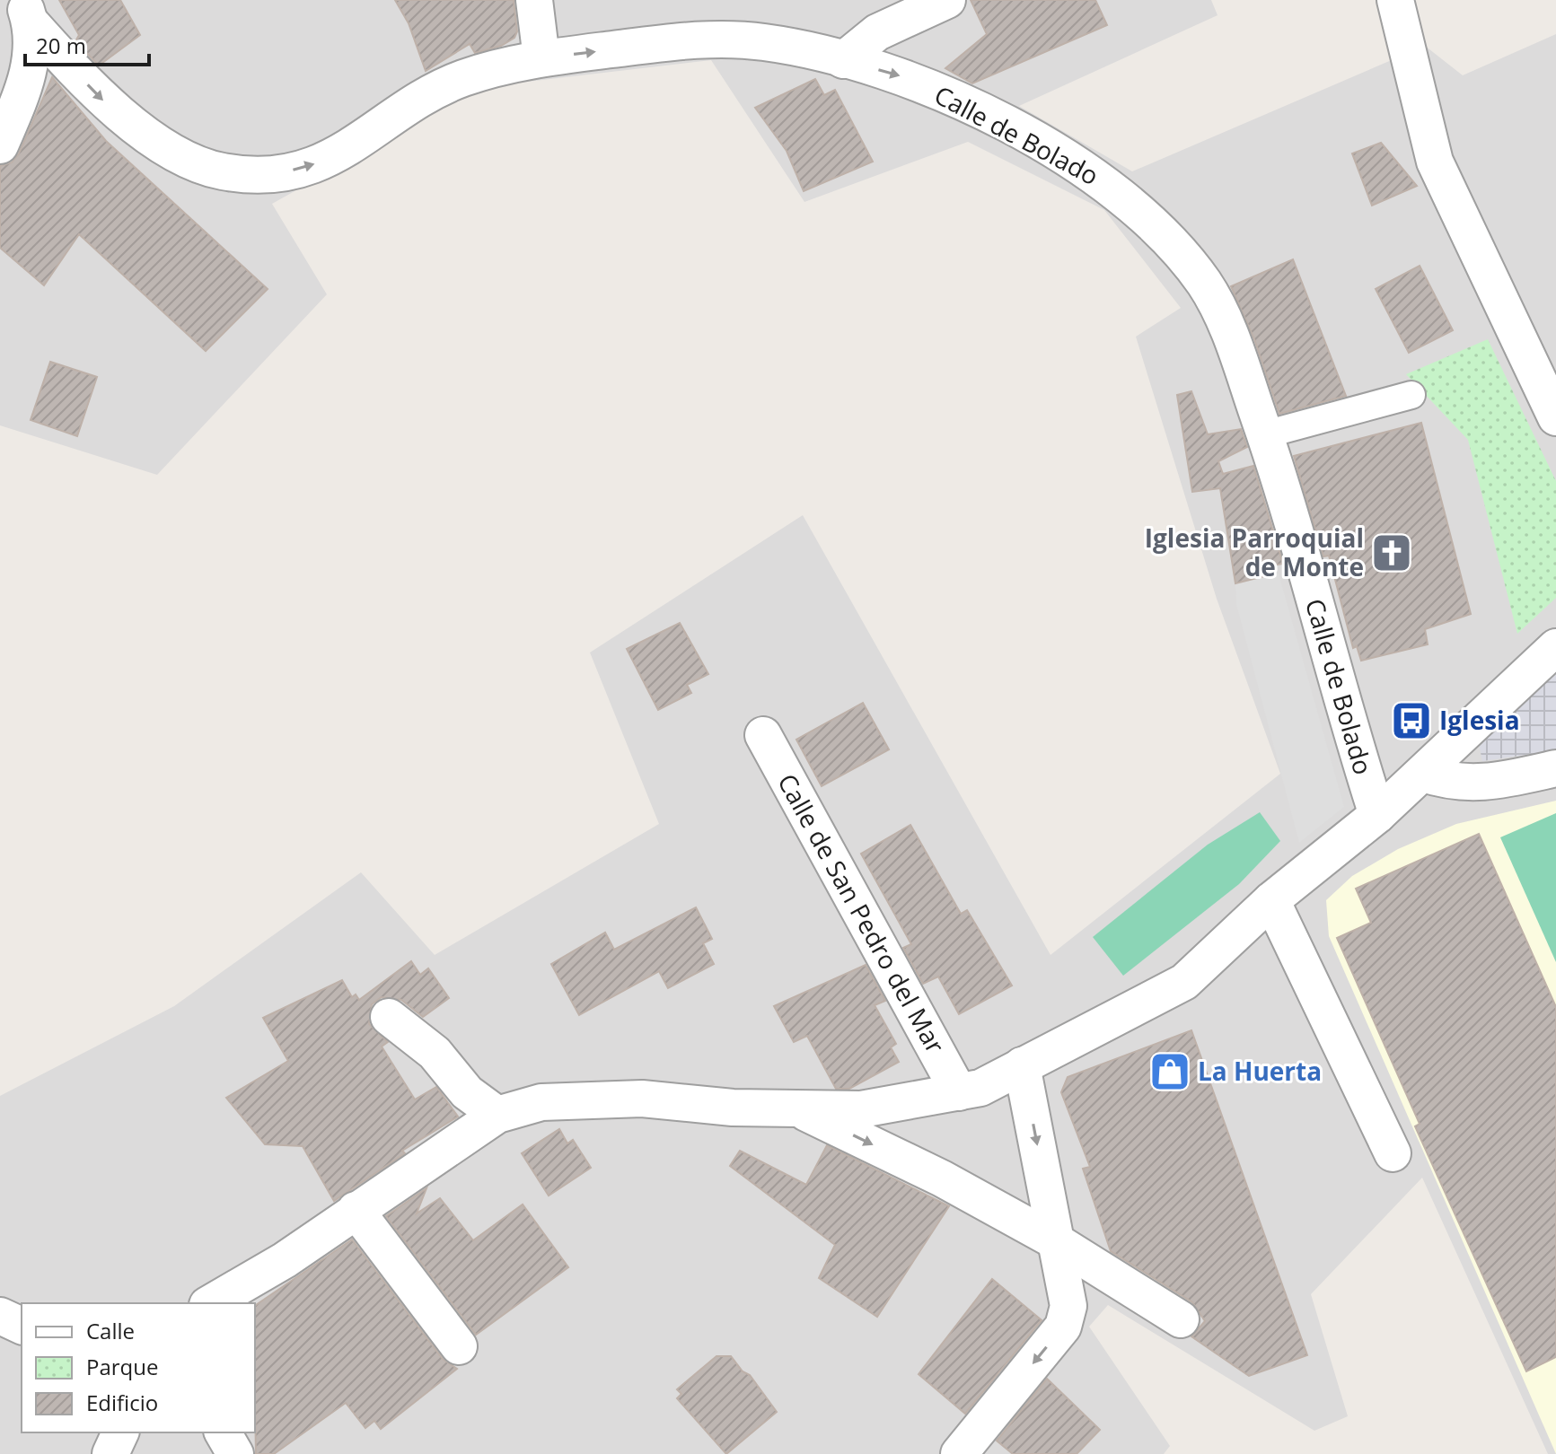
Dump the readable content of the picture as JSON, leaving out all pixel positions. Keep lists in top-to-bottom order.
{
  "streets": {
    "street": ["Calle de Bolado", "Calle de San Pedro del Mar"]
  },
  "one_way": ["Calle de Bolado"],
  "places": {
    "church": ["Iglesia Parroquial de Monte"],
    "bus stop": ["Iglesia"],
    "shop": ["La Huerta"]
  },
  "legend": ["Calle", "Parque", "Edificio"],
  "scale_bar": "20 m"
}
